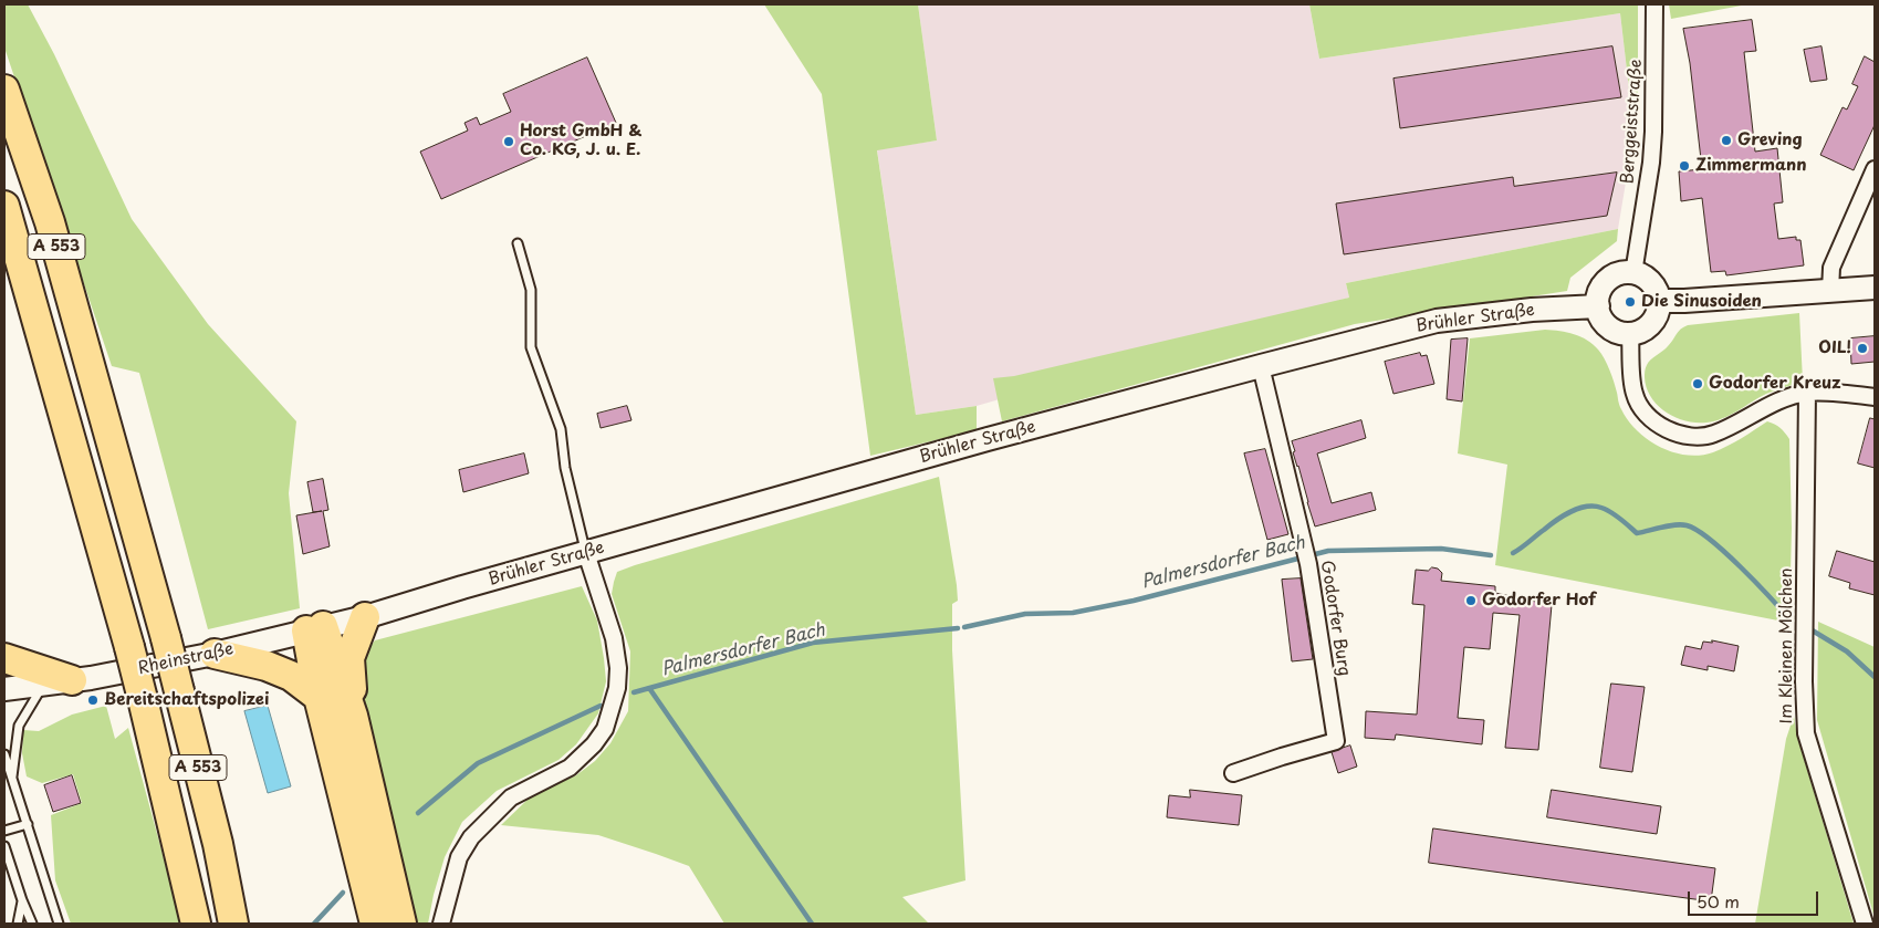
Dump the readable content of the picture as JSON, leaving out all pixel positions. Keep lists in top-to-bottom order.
{
  "streets": {
    "highway": ["A 553"],
    "main road": ["Brühler Straße", "Rheinstraße"],
    "street": ["Berggeiststraße", "Godorfer Burg", "Im Kleinen Mölchen"]
  },
  "crossings": [
    ["Berggeiststraße", "Brühler Straße"],
    ["Brühler Straße", "Godorfer Burg"],
    ["Brühler Straße", "Rheinstraße"]
  ],
  "water": ["Palmersdorfer Bach"],
  "places": [
    "Greving",
    "Horst GmbH & Co. KG, J. u. E.",
    "Zimmermann",
    "Die Sinusoiden",
    "OIL!",
    "Godorfer Kreuz",
    "Godorfer Hof",
    "Bereitschaftspolizei"
  ],
  "scale_bar": "50 m"
}
